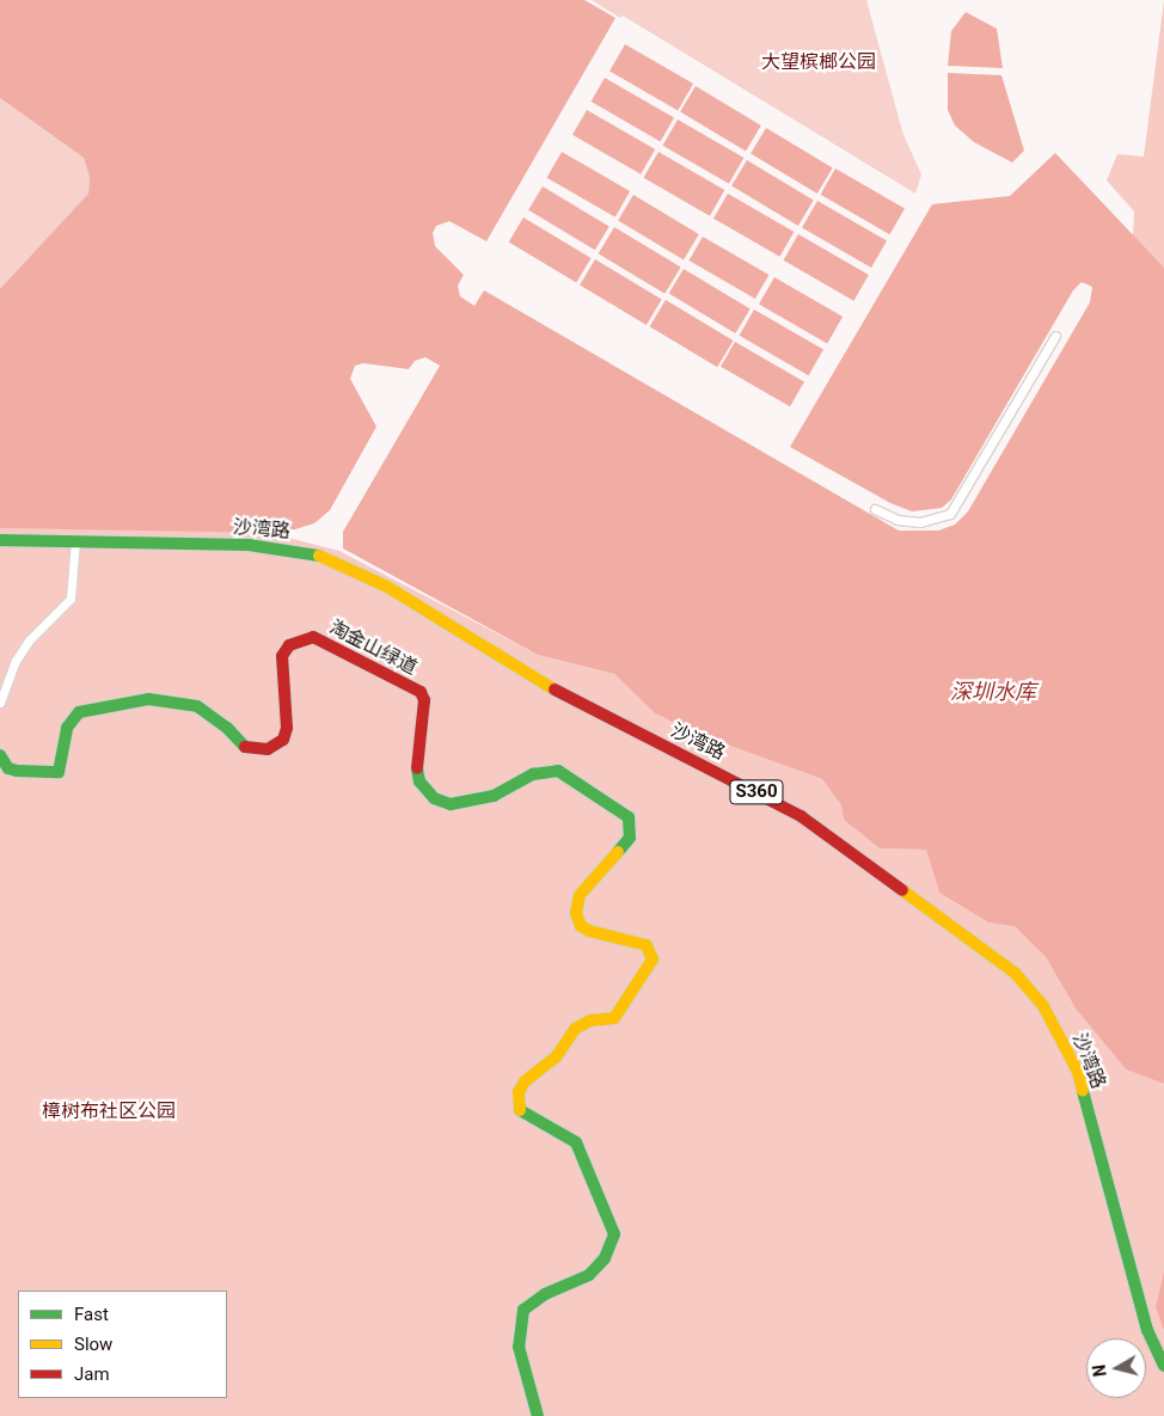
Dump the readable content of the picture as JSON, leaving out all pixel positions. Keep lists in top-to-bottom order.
{
  "streets": {
    "street": ["沙湾路", "淘金山绿道", "S360"]
  },
  "water": ["深圳水库"],
  "parks": ["大望槟榔公园", "樟树布社区公园"],
  "legend": ["Fast", "Slow", "Jam"],
  "north": "left"
}
